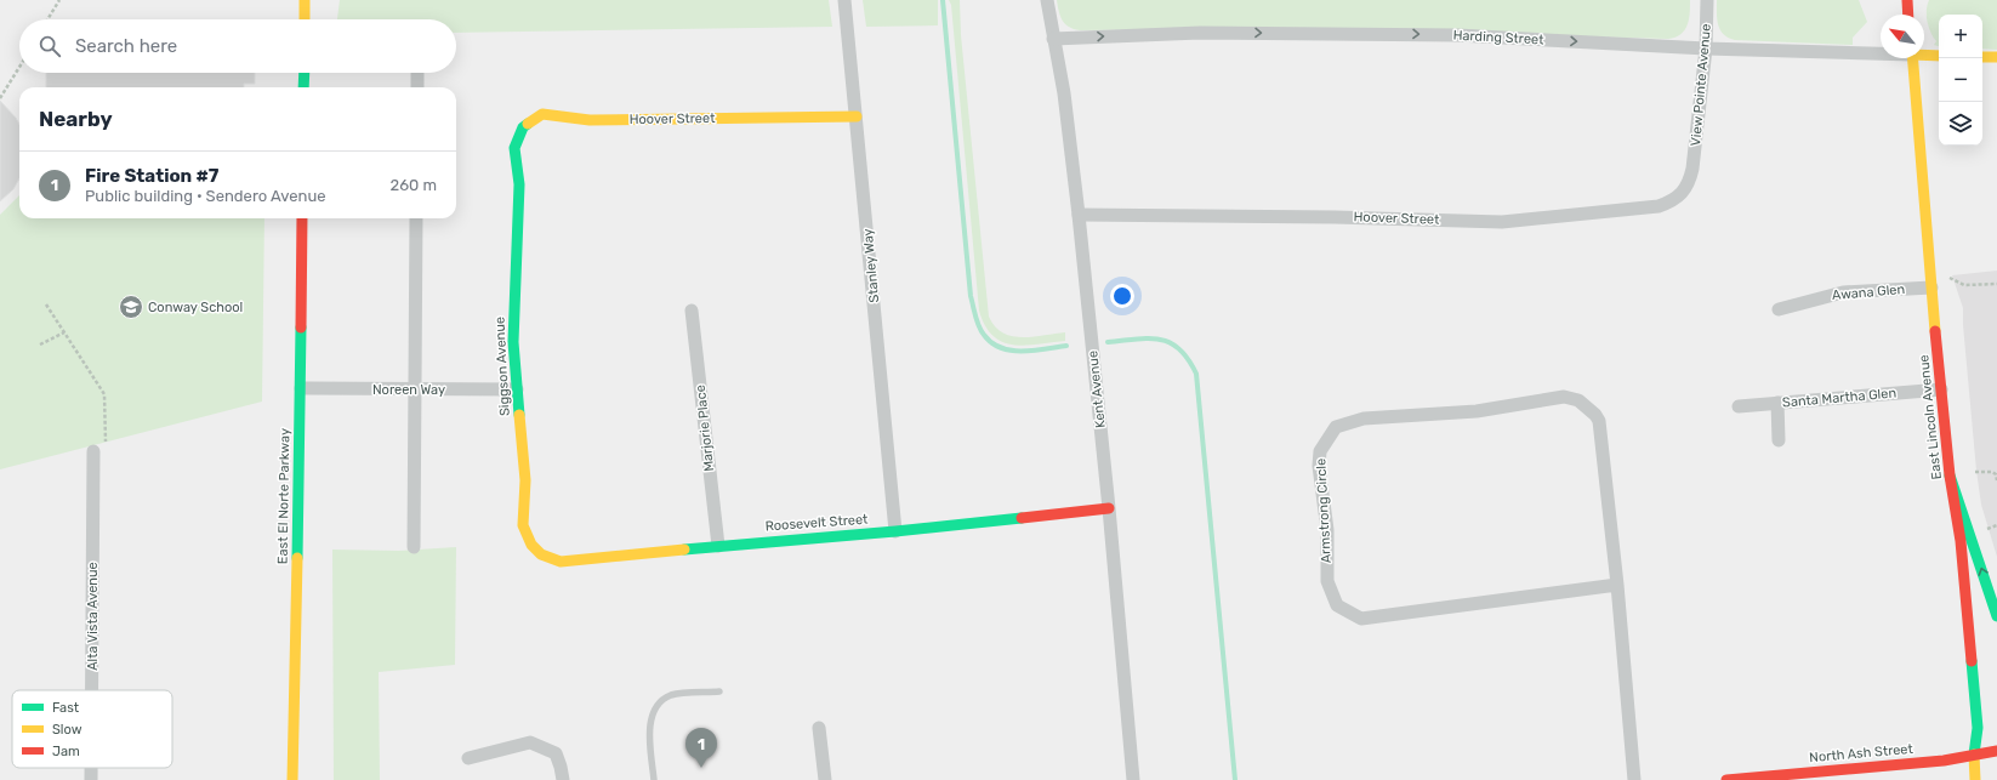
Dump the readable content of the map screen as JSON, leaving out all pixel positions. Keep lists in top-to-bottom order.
{
  "streets": {
    "main road": [
      "Harding Street",
      "Hoover Street",
      "Siggson Avenue",
      "East Lincoln Avenue",
      "East El Norte Parkway",
      "Roosevelt Street",
      "North Ash Street"
    ],
    "street": [
      "View Pointe Avenue",
      "Stanley Way",
      "Awana Glen",
      "Noreen Way",
      "Kent Avenue",
      "Santa Martha Glen",
      "Marjorie Place",
      "Armstrong Circle",
      "Alta Vista Avenue"
    ]
  },
  "crossings": [
    ["Harding Street", "View Pointe Avenue"],
    ["Harding Street", "Kent Avenue"],
    ["View Pointe Avenue", "Hoover Street"],
    ["Hoover Street", "Stanley Way"],
    ["Hoover Street", "Siggson Avenue"],
    ["Hoover Street", "Kent Avenue"],
    ["Stanley Way", "Roosevelt Street"],
    ["Awana Glen", "East Lincoln Avenue"],
    ["Siggson Avenue", "Noreen Way"],
    ["Siggson Avenue", "Roosevelt Street"],
    ["Noreen Way", "East El Norte Parkway"],
    ["Kent Avenue", "Roosevelt Street"],
    ["Santa Martha Glen", "East Lincoln Avenue"],
    ["East Lincoln Avenue", "North Ash Street"],
    ["Marjorie Place", "Roosevelt Street"]
  ],
  "one_way": ["Harding Street"],
  "places": {
    "school or university": ["Conway School"]
  },
  "legend": ["Fast", "Slow", "Jam"],
  "north": "top left",
  "page": {
    "map_buttons": ["+", "−"],
    "search": "Search here",
    "heading": "Nearby",
    "list": [
      {
        "mark": "1",
        "name": "Fire Station #7",
        "note": "Public building · Sendero Avenue",
        "value": "260 m"
      }
    ],
    "pins": "1"
  }
}
